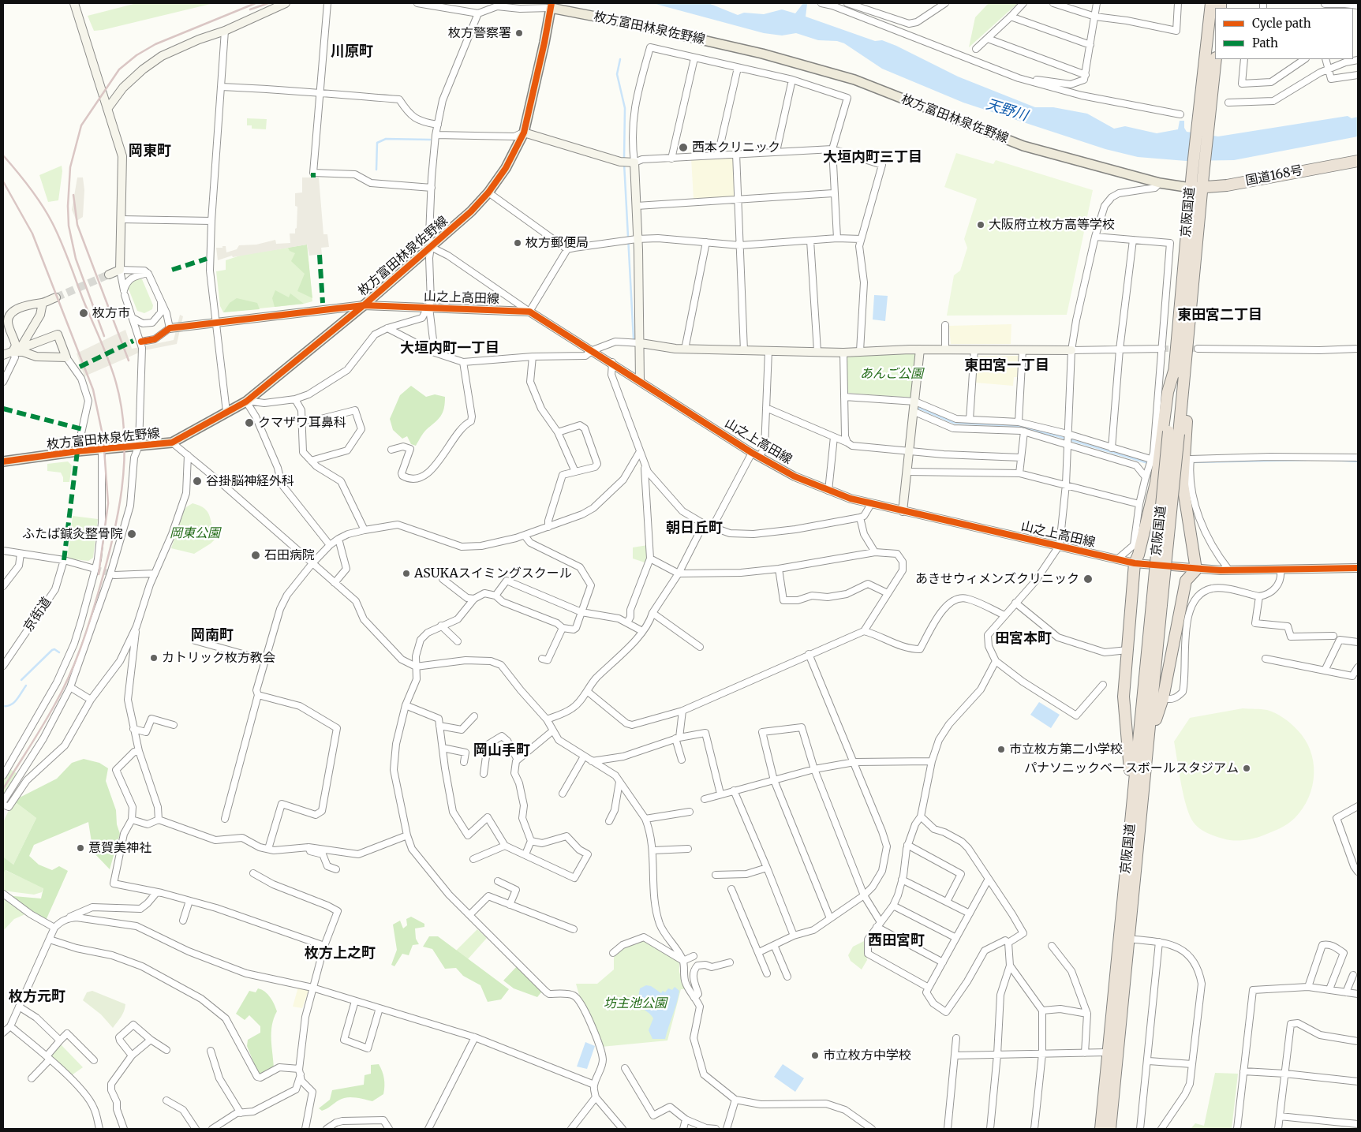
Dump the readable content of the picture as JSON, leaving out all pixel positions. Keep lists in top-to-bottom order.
{
  "streets": {
    "highway": ["国道168号", "京阪国道"],
    "main road": ["枚方富田林泉佐野線"],
    "street": ["山之上高田線", "京街道"]
  },
  "crossings": [
    ["枚方富田林泉佐野線", "国道168号"],
    ["枚方富田林泉佐野線", "京阪国道"],
    ["枚方富田林泉佐野線", "山之上高田線"],
    ["国道168号", "京阪国道"]
  ],
  "districts": [
    "川原町",
    "岡東町",
    "大垣内町三丁目",
    "東田宮二丁目",
    "大垣内町一丁目",
    "東田宮一丁目",
    "朝日丘町",
    "岡南町",
    "田宮本町",
    "岡山手町",
    "西田宮町",
    "枚方上之町",
    "枚方元町"
  ],
  "water": ["天野川"],
  "parks": ["あんご公園", "岡東公園", "坊主池公園"],
  "places": [
    "枚方警察署",
    "西本クリニック",
    "大阪府立枚方高等学校",
    "枚方郵便局",
    "枚方市",
    "クマザワ耳鼻科",
    "谷掛脳神経外科",
    "ふたば鍼灸整骨院",
    "石田病院",
    "ASUKAスイミングスクール",
    "あきせウィメンズクリニック",
    "カトリック枚方教会",
    "市立枚方第二小学校",
    "パナソニックベースボールスタジアム",
    "意賀美神社",
    "市立枚方中学校"
  ],
  "legend": ["Cycle path", "Path"]
}
